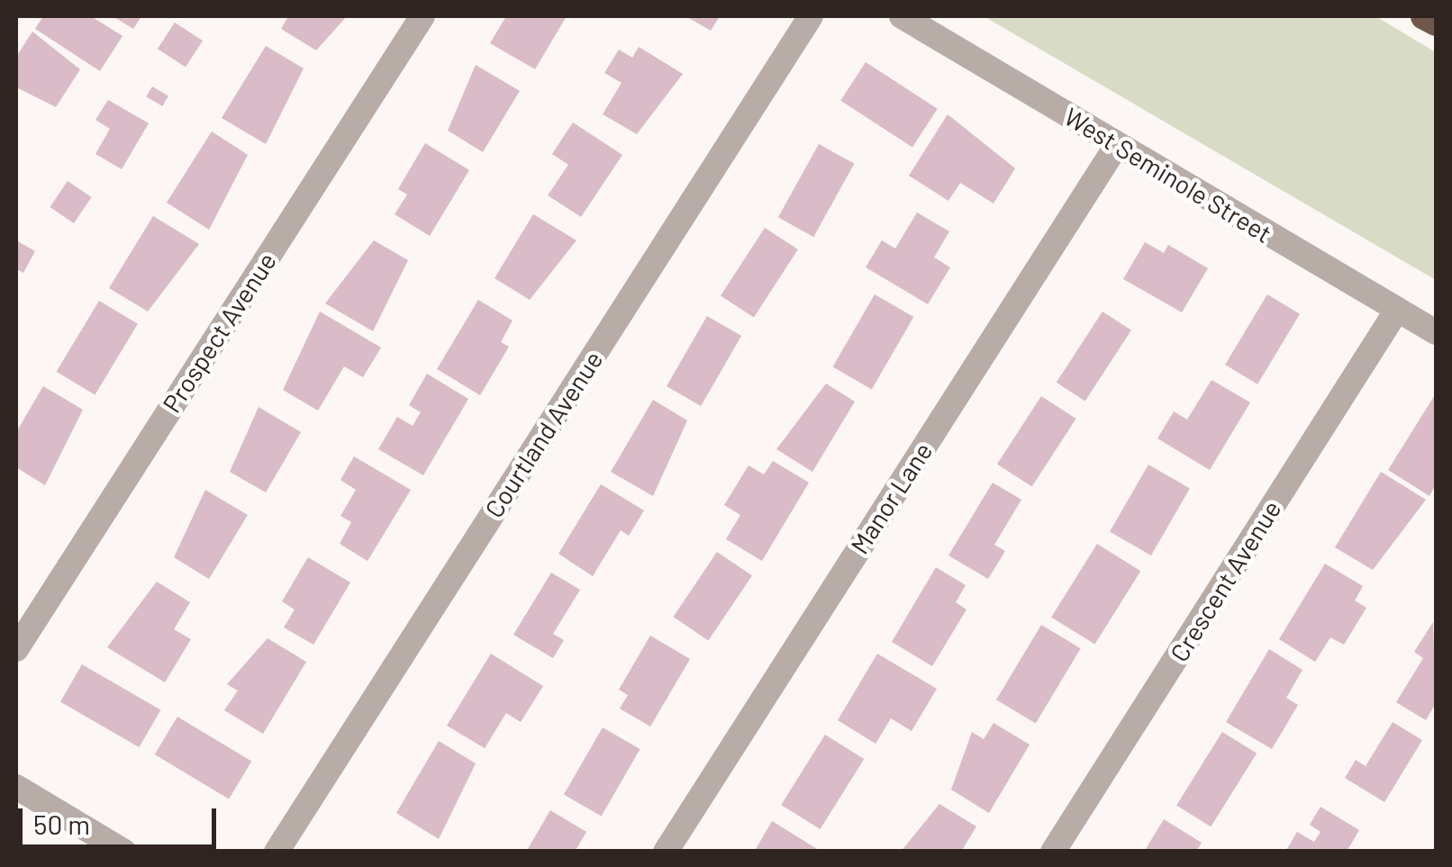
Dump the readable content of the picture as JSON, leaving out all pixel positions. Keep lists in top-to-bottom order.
{
  "streets": {
    "street": [
      "West Seminole Street",
      "Prospect Avenue",
      "Courtland Avenue",
      "Manor Lane",
      "Crescent Avenue"
    ]
  },
  "crossings": [
    ["West Seminole Street", "Manor Lane"],
    ["West Seminole Street", "Crescent Avenue"]
  ],
  "scale_bar": "50 m"
}
